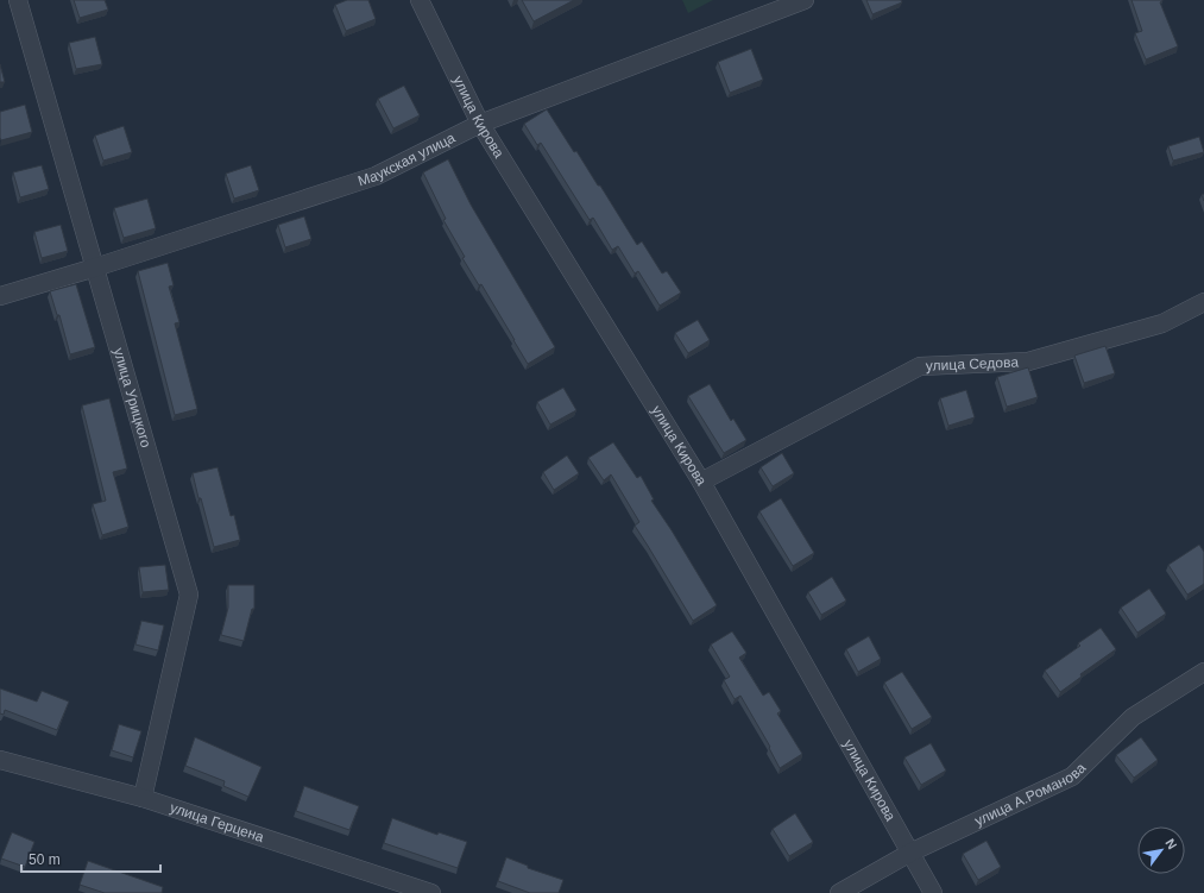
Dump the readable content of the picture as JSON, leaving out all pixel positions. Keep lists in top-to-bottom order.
{
  "streets": {
    "street": [
      "улица Кирова",
      "Маукская улица",
      "улица Седова",
      "улица Урицкого",
      "улица А.Романова",
      "улица Герцена"
    ]
  },
  "crossings": [
    ["улица Кирова", "Маукская улица"],
    ["улица Кирова", "улица Седова"],
    ["улица Кирова", "улица А.Романова"],
    ["Маукская улица", "улица Урицкого"],
    ["улица Урицкого", "улица Герцена"]
  ],
  "scale_bar": "50 m",
  "north": "top right"
}
